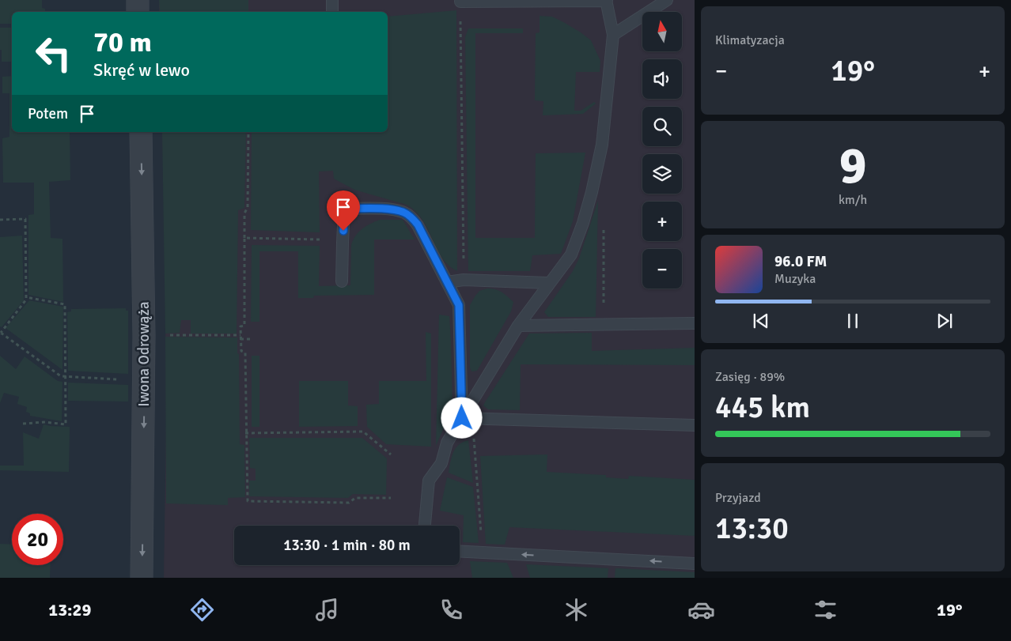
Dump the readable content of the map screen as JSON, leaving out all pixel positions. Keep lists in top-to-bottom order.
{
  "streets": {
    "street": ["Iwona Odrowąża"]
  },
  "one_way": ["Iwona Odrowąża"],
  "north": "top",
  "page": {
    "tile": [
      "Klimatyzacja",
      ["9", "km/h"],
      ["Zasięg · 89%", "445 km"],
      ["Przyjazd", "13:30"]
    ],
    "map_buttons": ["+", "−"],
    "turn": ["70 m", "Skręć w lewo"],
    "heat": ["−", "19°", "+"],
    "then": "Potem",
    "song": ["96.0 FM", "Muzyka"],
    "limit": "20",
    "trip": "13:30 · 1 min · 80 m",
    "tabs": ["13:29", "19°"]
  }
}
